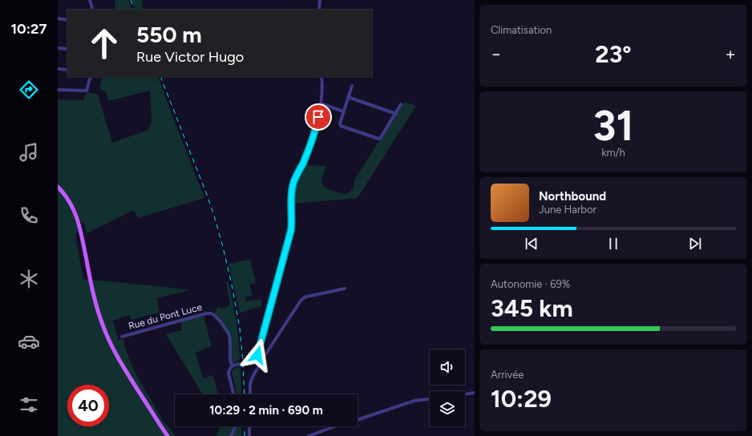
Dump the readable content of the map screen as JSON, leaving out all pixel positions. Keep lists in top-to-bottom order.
{
  "streets": {
    "street": ["Rue du Pont Luce"]
  },
  "page": {
    "tabs": "10:27",
    "tile": [
      "Climatisation",
      ["31", "km/h"],
      ["Autonomie · 69%", "345 km"],
      ["Arrivée", "10:29"]
    ],
    "turn": ["550 m", "Rue Victor Hugo"],
    "heat": ["−", "23°", "+"],
    "song": ["Northbound", "June Harbor"],
    "limit": "40",
    "trip": "10:29 · 2 min · 690 m"
  }
}
